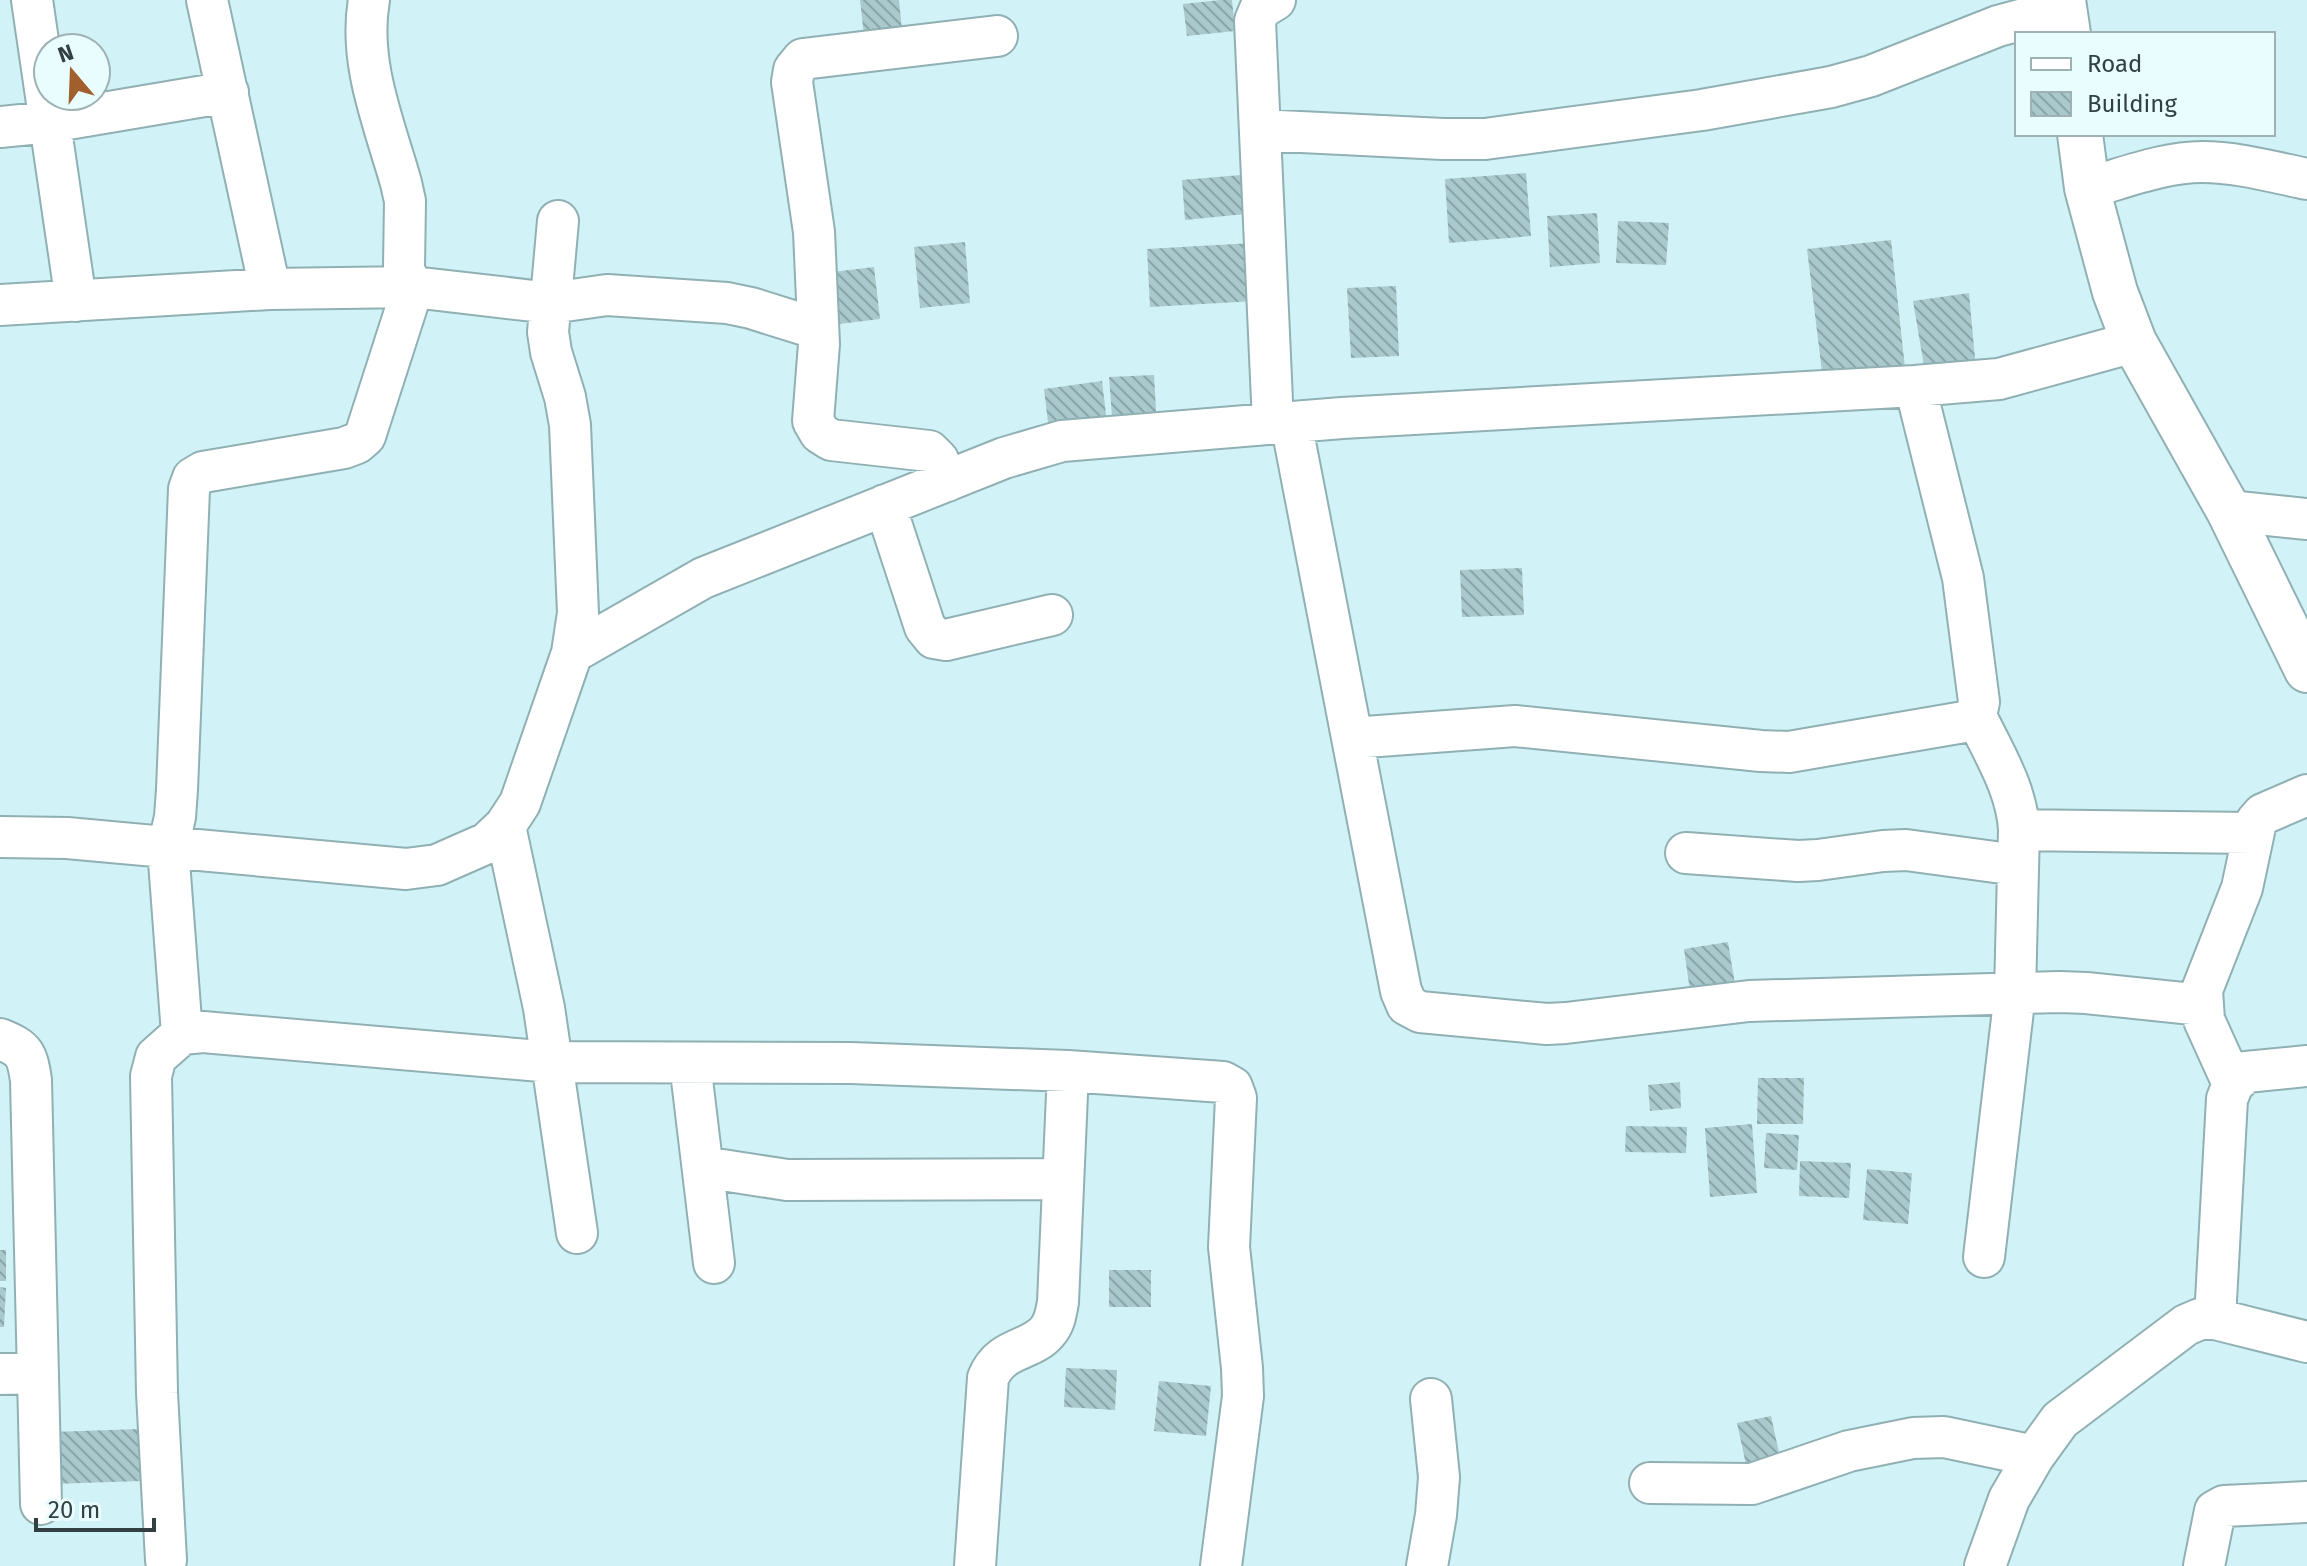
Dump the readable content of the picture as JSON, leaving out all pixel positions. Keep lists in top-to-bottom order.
{
  "legend": ["Road", "Building"],
  "scale_bar": "20 m",
  "north": "top"
}
